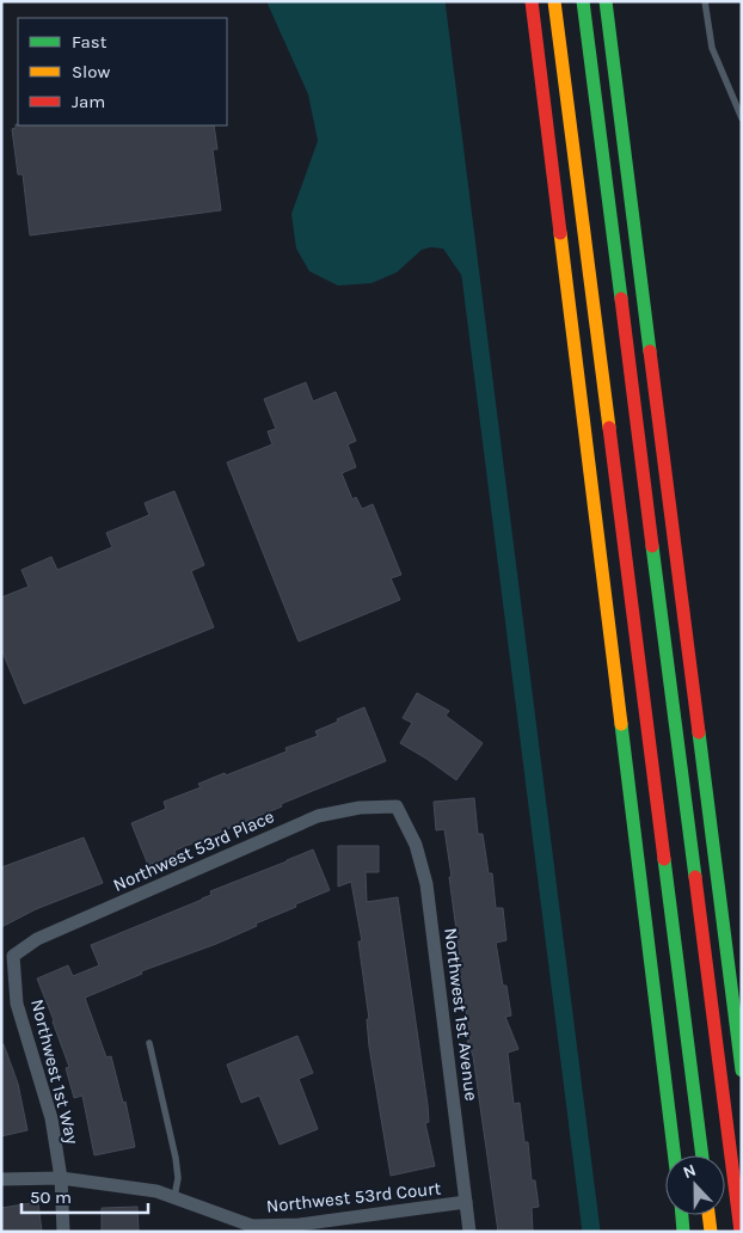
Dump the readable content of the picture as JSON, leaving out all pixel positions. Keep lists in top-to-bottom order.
{
  "streets": {
    "street": [
      "Northwest 53rd Place",
      "Northwest 1st Avenue",
      "Northwest 1st Way",
      "Northwest 53rd Court"
    ]
  },
  "crossings": [
    ["Northwest 53rd Place", "Northwest 1st Avenue"],
    ["Northwest 53rd Place", "Northwest 1st Way"],
    ["Northwest 1st Avenue", "Northwest 53rd Court"],
    ["Northwest 1st Way", "Northwest 53rd Court"]
  ],
  "legend": ["Fast", "Slow", "Jam"],
  "scale_bar": "50 m",
  "north": "top"
}
